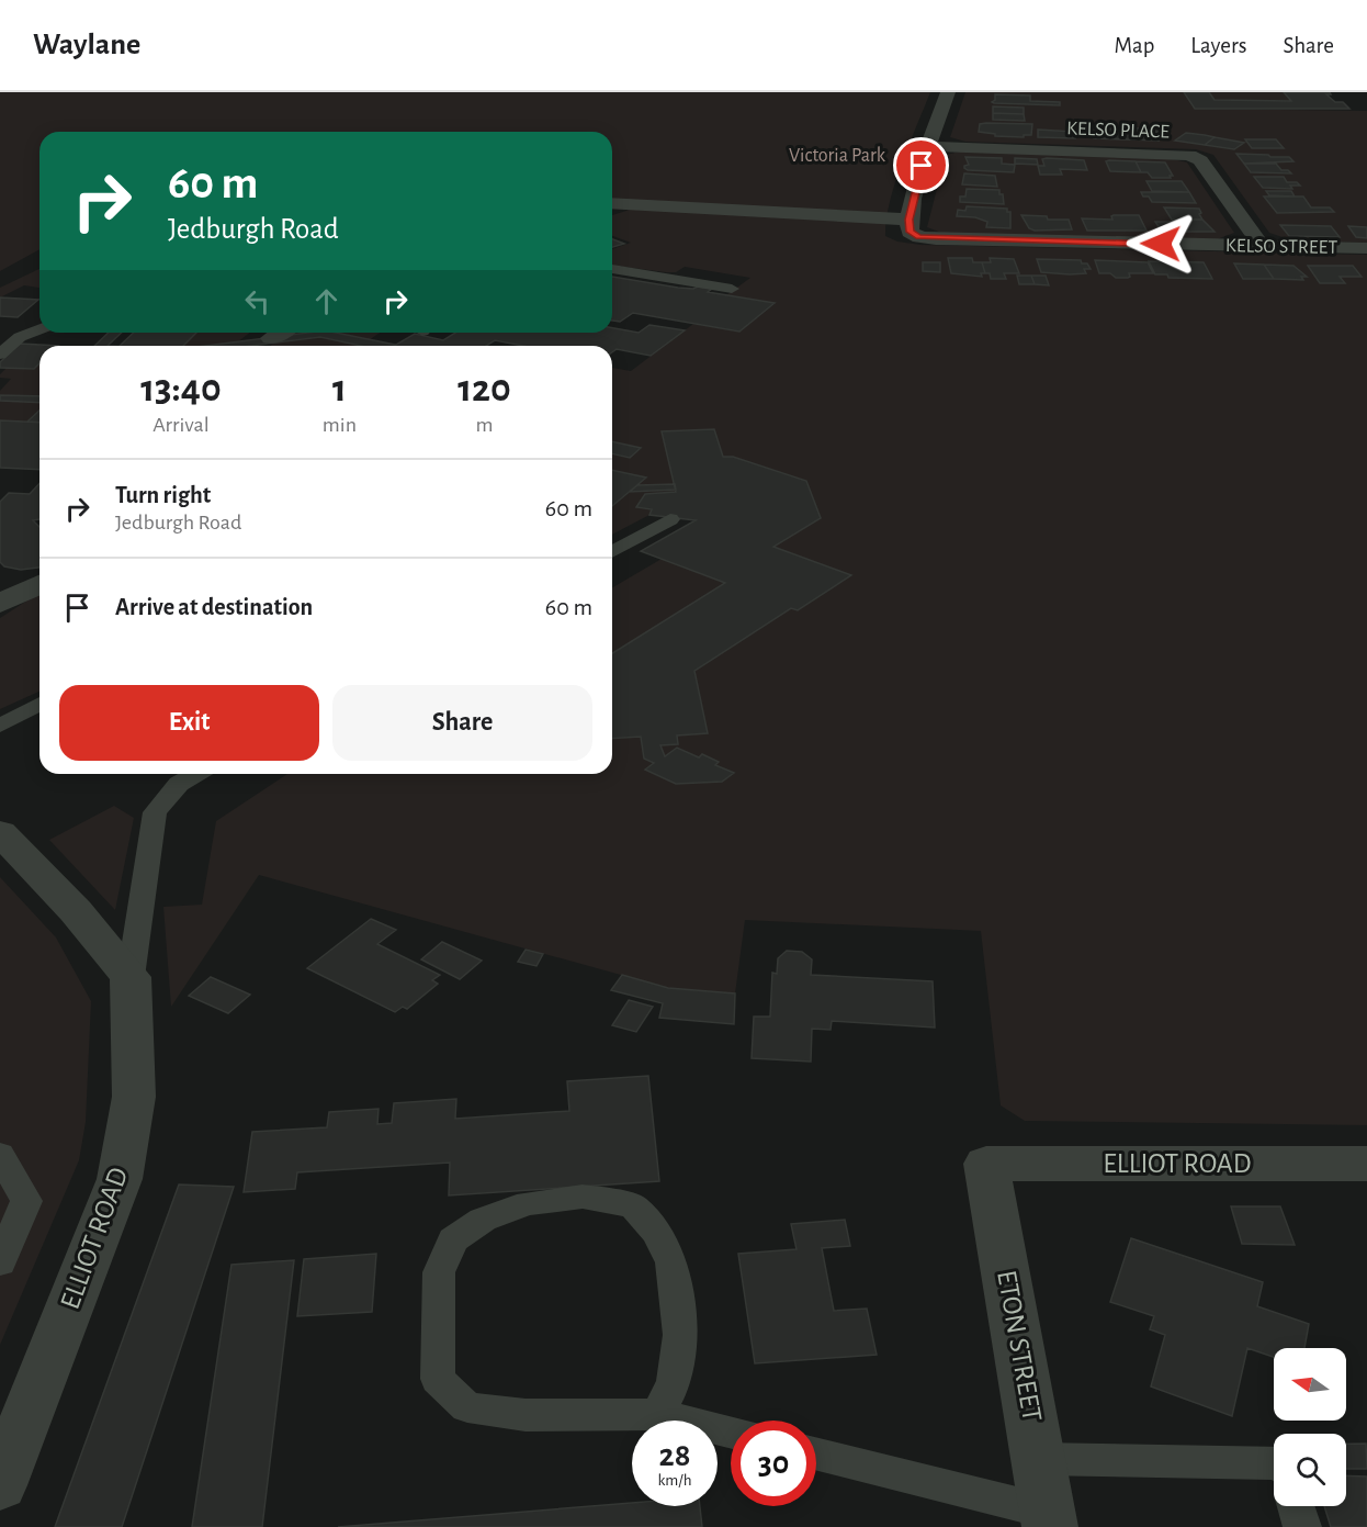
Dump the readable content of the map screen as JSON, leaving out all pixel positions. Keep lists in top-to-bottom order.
{
  "streets": {
    "street": [
      "KELSO PLACE",
      "KELSO STREET",
      "ELLIOT ROAD",
      "ETON STREET"
    ]
  },
  "crossings": [
    ["KELSO PLACE", "KELSO STREET"],
    ["ELLIOT ROAD", "ETON STREET"]
  ],
  "parks": ["Victoria Park"],
  "north": "left",
  "page": {
    "header": "Waylane",
    "nav": ["Map", "Layers", "Share"],
    "turn": ["60 m", "Jedburgh Road"],
    "eta": [
      "13:40",
      "Arrival",
      "1",
      "min",
      "120",
      "m"
    ],
    "list": [
      {
        "name": "Turn right",
        "note": "Jedburgh Road",
        "value": "60 m"
      },
      {
        "name": "Arrive at destination",
        "value": "60 m"
      }
    ],
    "buttons": ["Exit", "Share"],
    "speed": "28 km/h",
    "limit": "30"
  }
}
